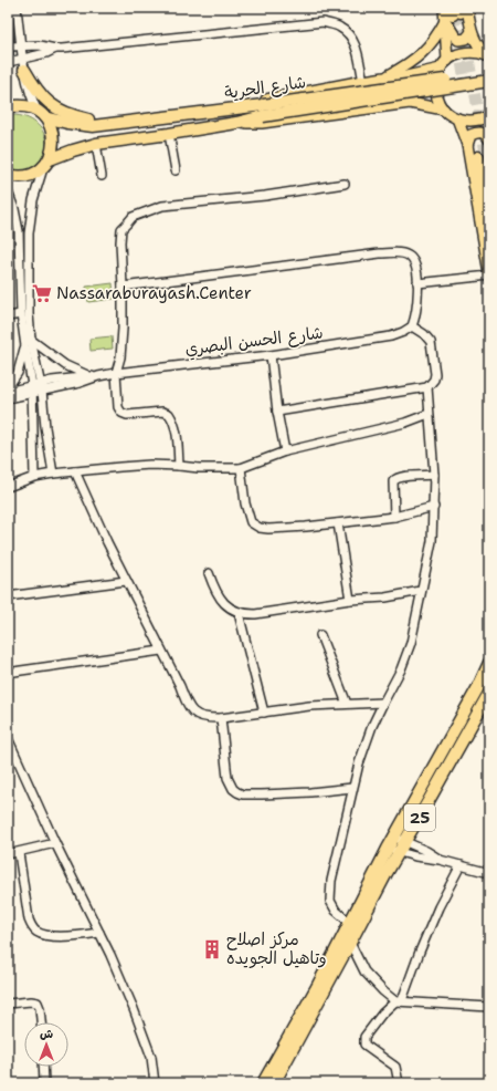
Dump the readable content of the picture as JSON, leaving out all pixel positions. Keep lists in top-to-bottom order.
{
  "streets": {
    "highway": ["شارع الحرية", "25"],
    "street": ["شارع الحسن البصري"]
  },
  "places": {
    "supermarket": ["Nassaraburayash.Center"],
    "building": ["مركز اصلاح وتاهيل الجويده"]
  },
  "north": "top"
}
